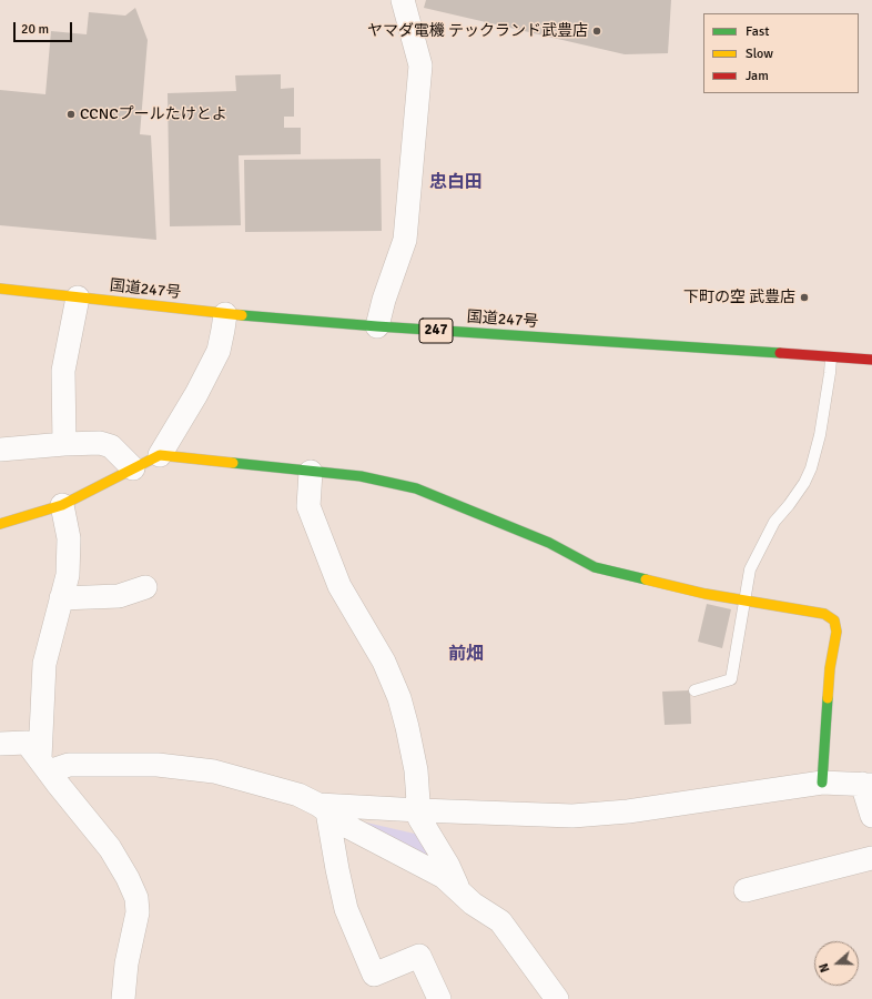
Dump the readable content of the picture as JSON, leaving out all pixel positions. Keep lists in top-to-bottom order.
{
  "streets": {
    "main road": ["国道247号", "247"]
  },
  "districts": ["忠白田", "前畑"],
  "places": ["ヤマダ電機 テックランド武豊店", "CCNCプールたけとよ", "下町の空 武豊店"],
  "legend": ["Fast", "Slow", "Jam"],
  "scale_bar": "20 m",
  "north": "left"
}
